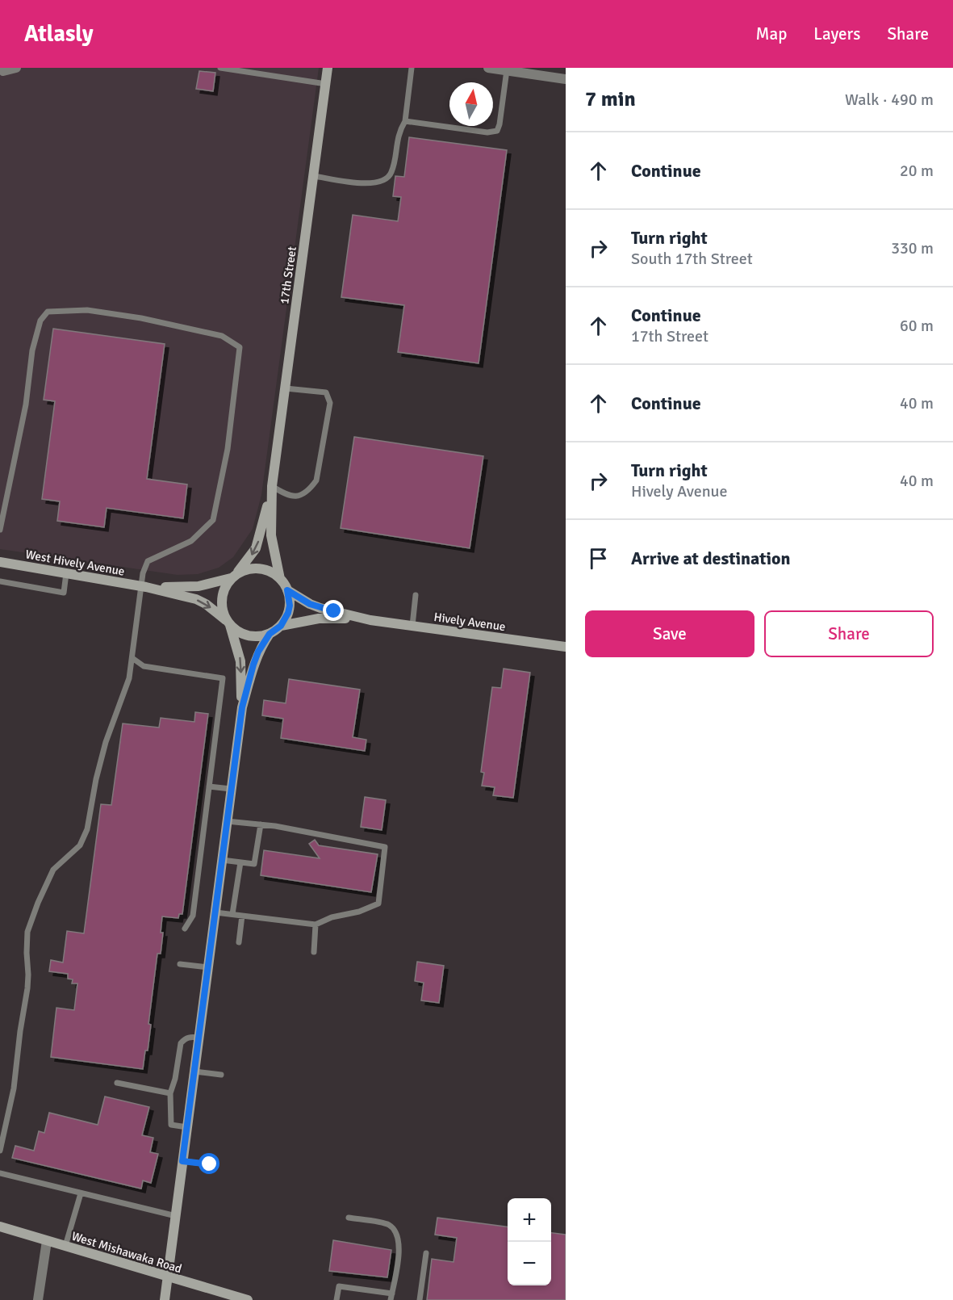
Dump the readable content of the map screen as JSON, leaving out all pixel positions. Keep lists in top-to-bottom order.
{
  "streets": {
    "street": [
      "17th Street",
      "West Hively Avenue",
      "Hively Avenue",
      "West Mishawaka Road"
    ]
  },
  "crossings": [
    ["17th Street", "Hively Avenue"]
  ],
  "north": "top",
  "page": {
    "header": "Atlasly",
    "nav": ["Map", "Layers", "Share"],
    "heading": ["7 min", "Walk · 490 m"],
    "list": [
      ["Continue", "20 m"],
      ["Turn right", "South 17th Street", "330 m"],
      ["Continue", "17th Street", "60 m"],
      ["Continue", "40 m"],
      ["Turn right", "Hively Avenue", "40 m"],
      "Arrive at destination"
    ],
    "buttons": ["Save", "Share"],
    "map_buttons": ["+", "−"]
  }
}
